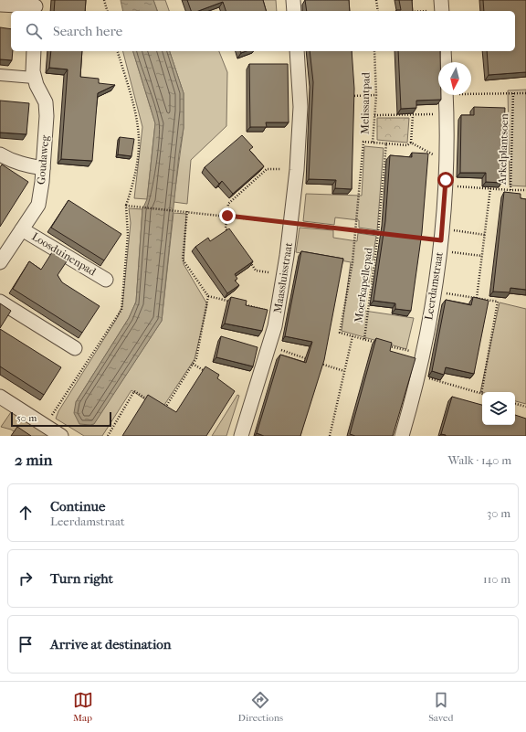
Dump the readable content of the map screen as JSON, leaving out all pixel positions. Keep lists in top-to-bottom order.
{
  "streets": {
    "street": [
      "Goudaweg",
      "Loosduinenpad",
      "Maassluisstraat",
      "Leerdamstraat"
    ],
    "path": ["Melissantpad", "Arkelplantsoen", "Moerkapellepad"]
  },
  "crossings": [
    ["Goudaweg", "Loosduinenpad"]
  ],
  "scale_bar": "50 m",
  "north": "bottom",
  "page": {
    "search": "Search here",
    "scale": "50 m",
    "heading": ["2 min", "Walk · 140 m"],
    "list": [
      ["Continue", "Leerdamstraat", "30 m"],
      ["Turn right", "110 m"],
      "Arrive at destination"
    ],
    "nav": ["Map", "Directions", "Saved"]
  }
}
